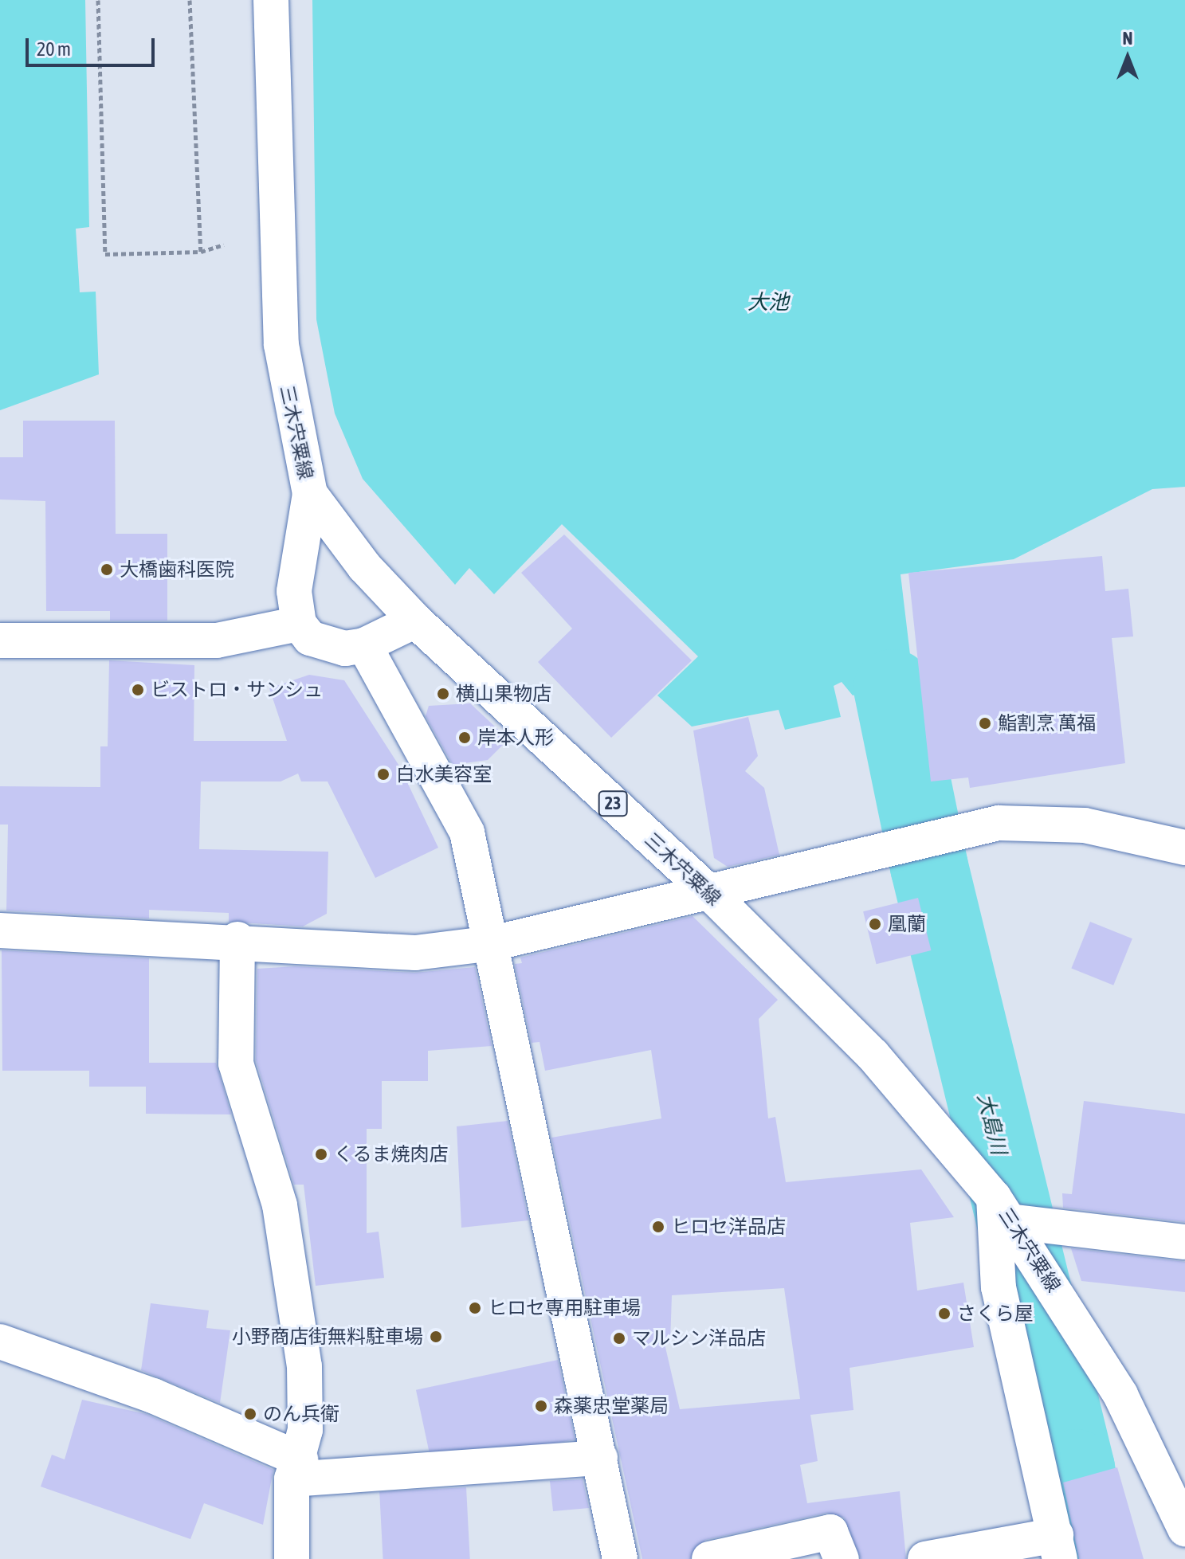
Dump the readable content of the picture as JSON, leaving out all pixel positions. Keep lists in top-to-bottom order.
{
  "streets": {
    "street": ["三木宍粟線", "23"]
  },
  "water": ["大池", "大島川"],
  "places": [
    "大橋歯科医院",
    "ビストロ・サンシュ",
    "横山果物店",
    "鮨割烹 萬福",
    "岸本人形",
    "白水美容室",
    "凰蘭",
    "くるま焼肉店",
    "ヒロセ洋品店",
    "ヒロセ専用駐車場",
    "さくら屋",
    "小野商店街無料駐車場",
    "マルシン洋品店",
    "森薬忠堂薬局",
    "のん兵衛"
  ],
  "scale_bar": "20 m",
  "north": "top"
}
